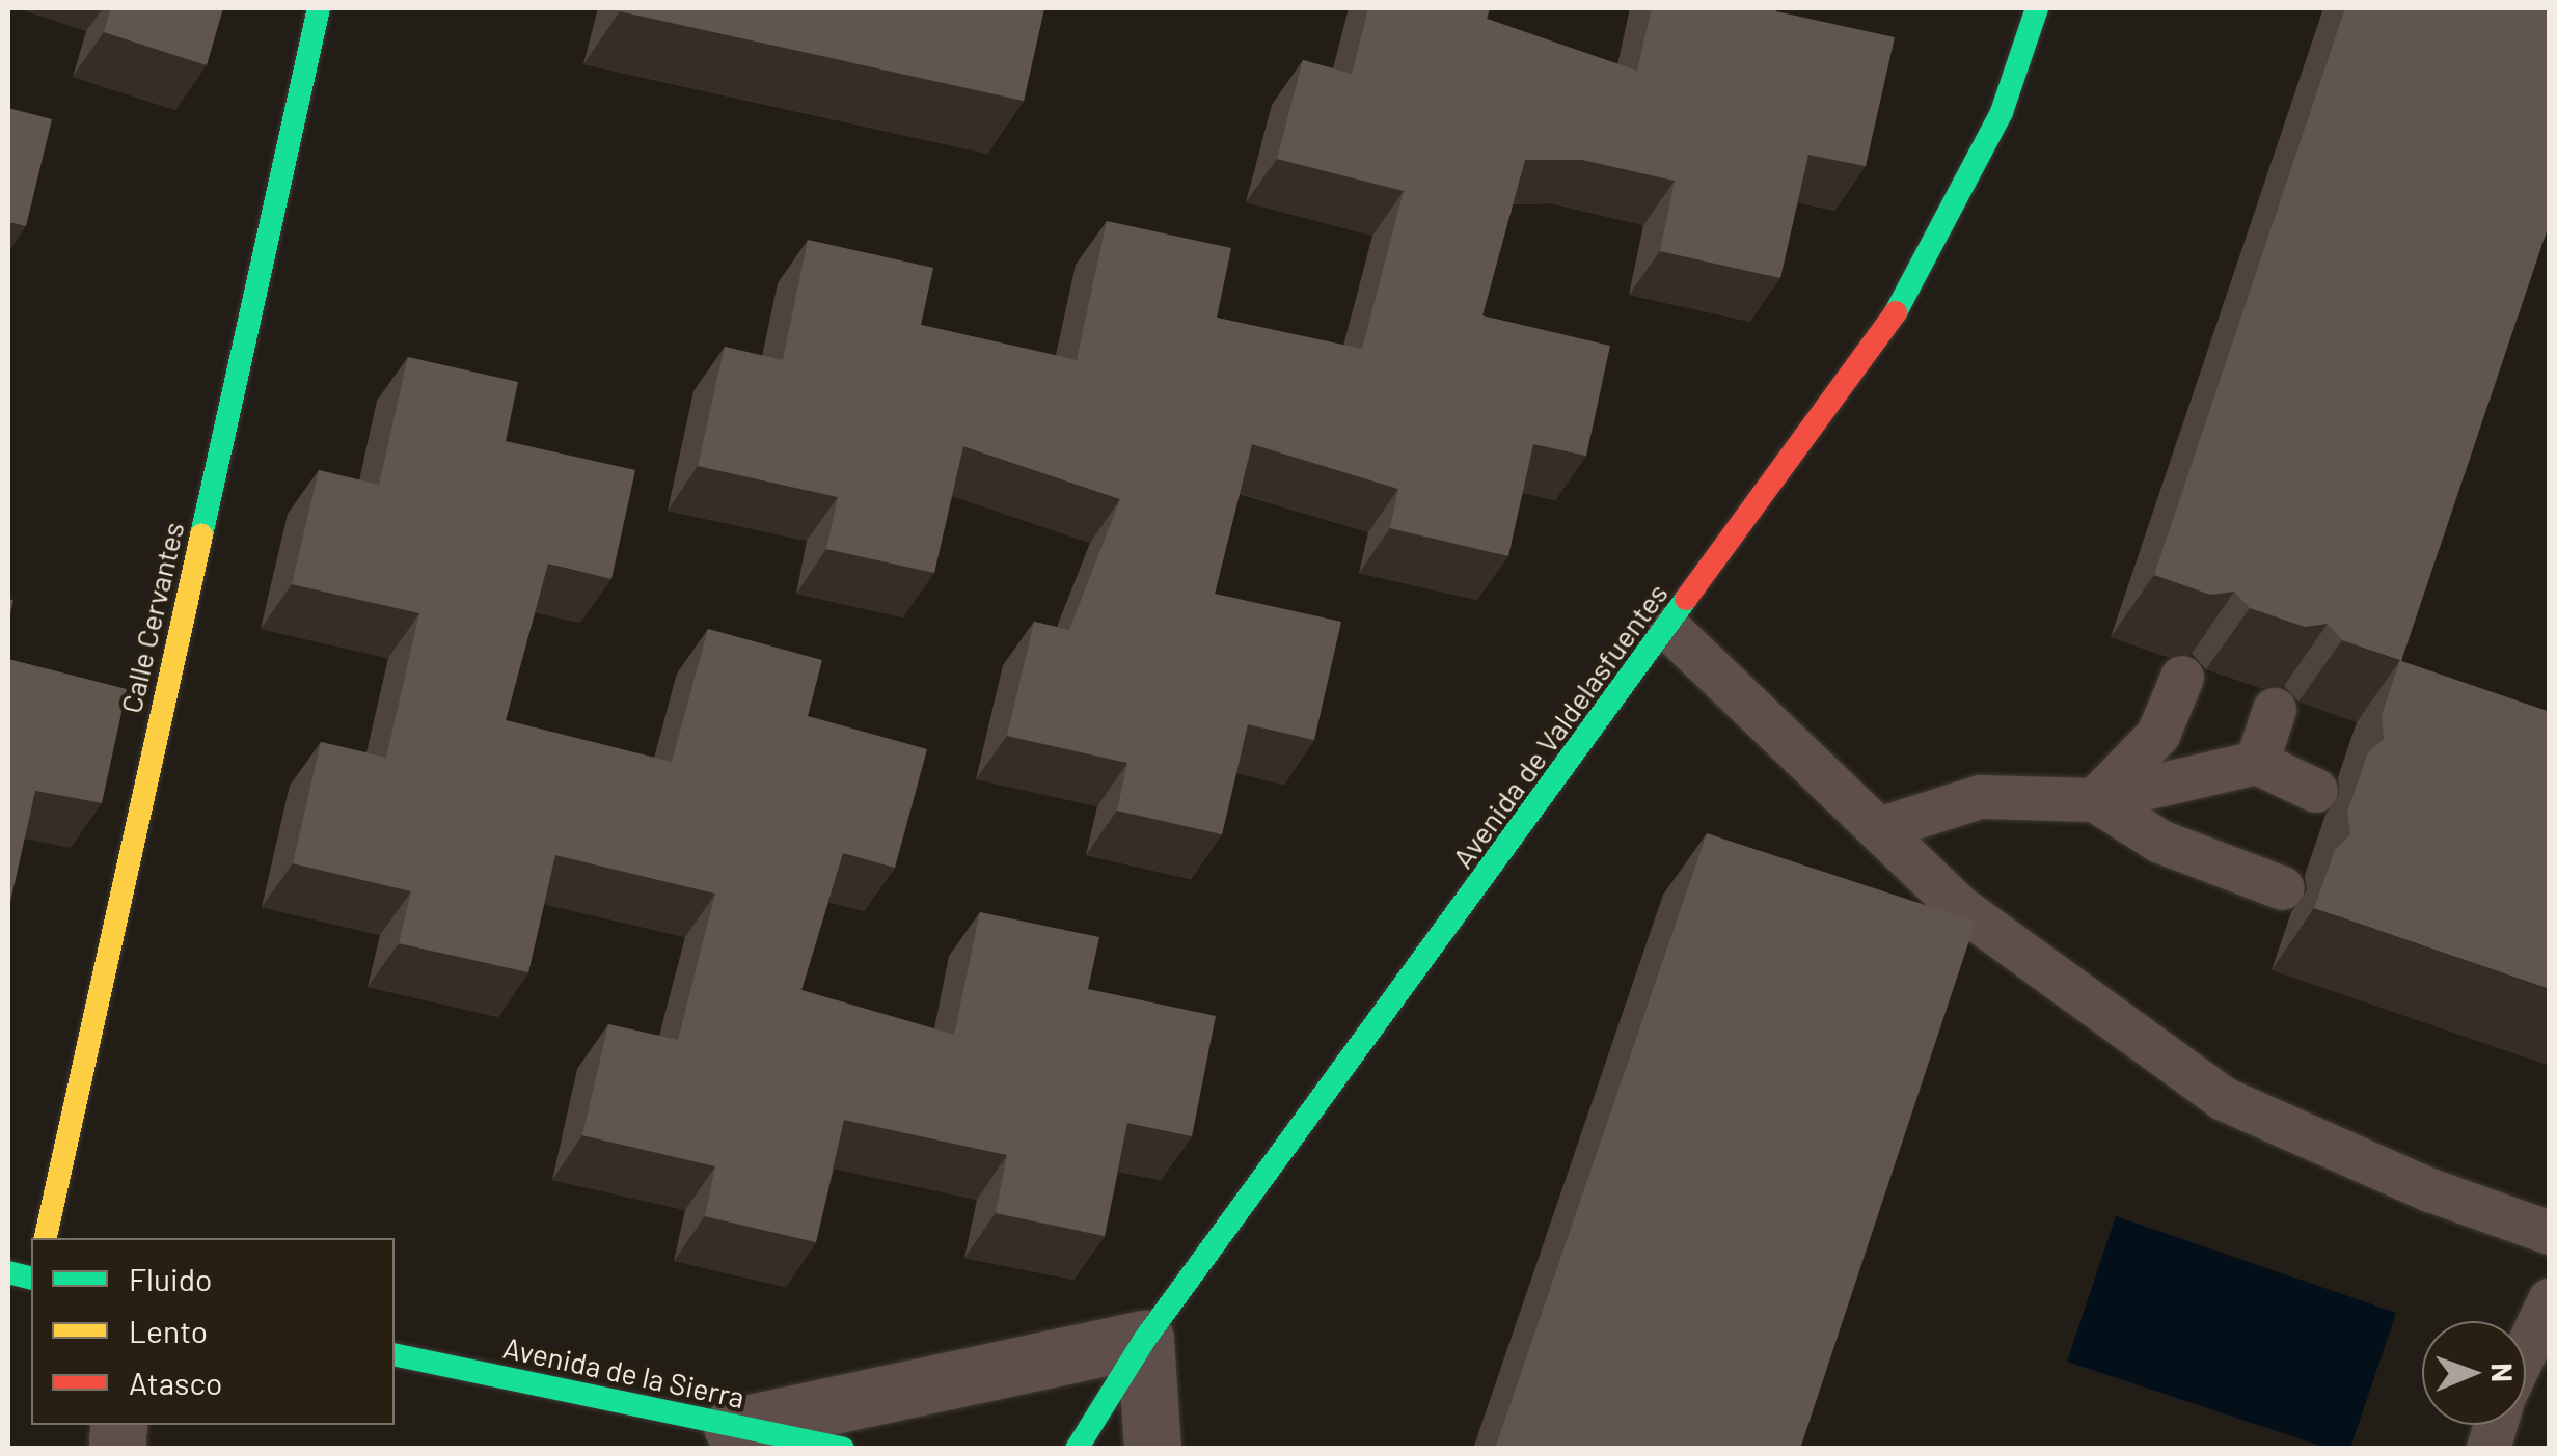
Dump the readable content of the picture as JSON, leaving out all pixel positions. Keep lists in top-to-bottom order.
{
  "streets": {
    "street": ["Calle Cervantes", "Avenida de Valdelasfuentes", "Avenida de la Sierra"]
  },
  "legend": ["Fluido", "Lento", "Atasco"],
  "north": "right"
}
